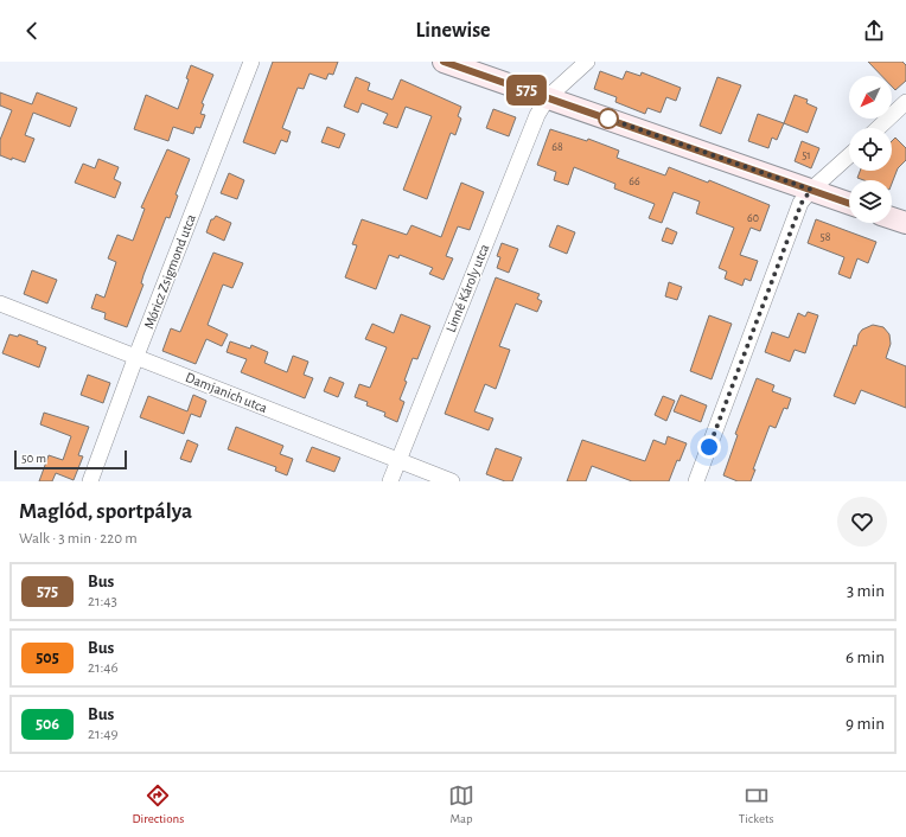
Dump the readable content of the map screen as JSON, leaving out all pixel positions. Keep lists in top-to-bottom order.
{
  "streets": {
    "street": ["Móricz Zsigmond utca", "Linné Károly utca", "Damjanich utca"]
  },
  "crossings": [
    ["Móricz Zsigmond utca", "Damjanich utca"],
    ["Linné Károly utca", "Damjanich utca"]
  ],
  "lines": ["bus line 575"],
  "house_numbers": [
    "68",
    "51",
    "66",
    "60",
    "58"
  ],
  "scale_bar": "50 m",
  "north": "bottom left",
  "page": {
    "header": "Linewise",
    "on_map": "575",
    "scale": "50 m",
    "heading": ["Maglód, sportpálya", "Walk · 3 min · 220 m"],
    "list": [
      {
        "mark": "575",
        "name": "Bus",
        "note": "21:43",
        "value": "3 min"
      },
      {
        "mark": "505",
        "name": "Bus",
        "note": "21:46",
        "value": "6 min"
      },
      {
        "mark": "506",
        "name": "Bus",
        "note": "21:49",
        "value": "9 min"
      }
    ],
    "tabs": ["Directions", "Map", "Tickets"]
  }
}
